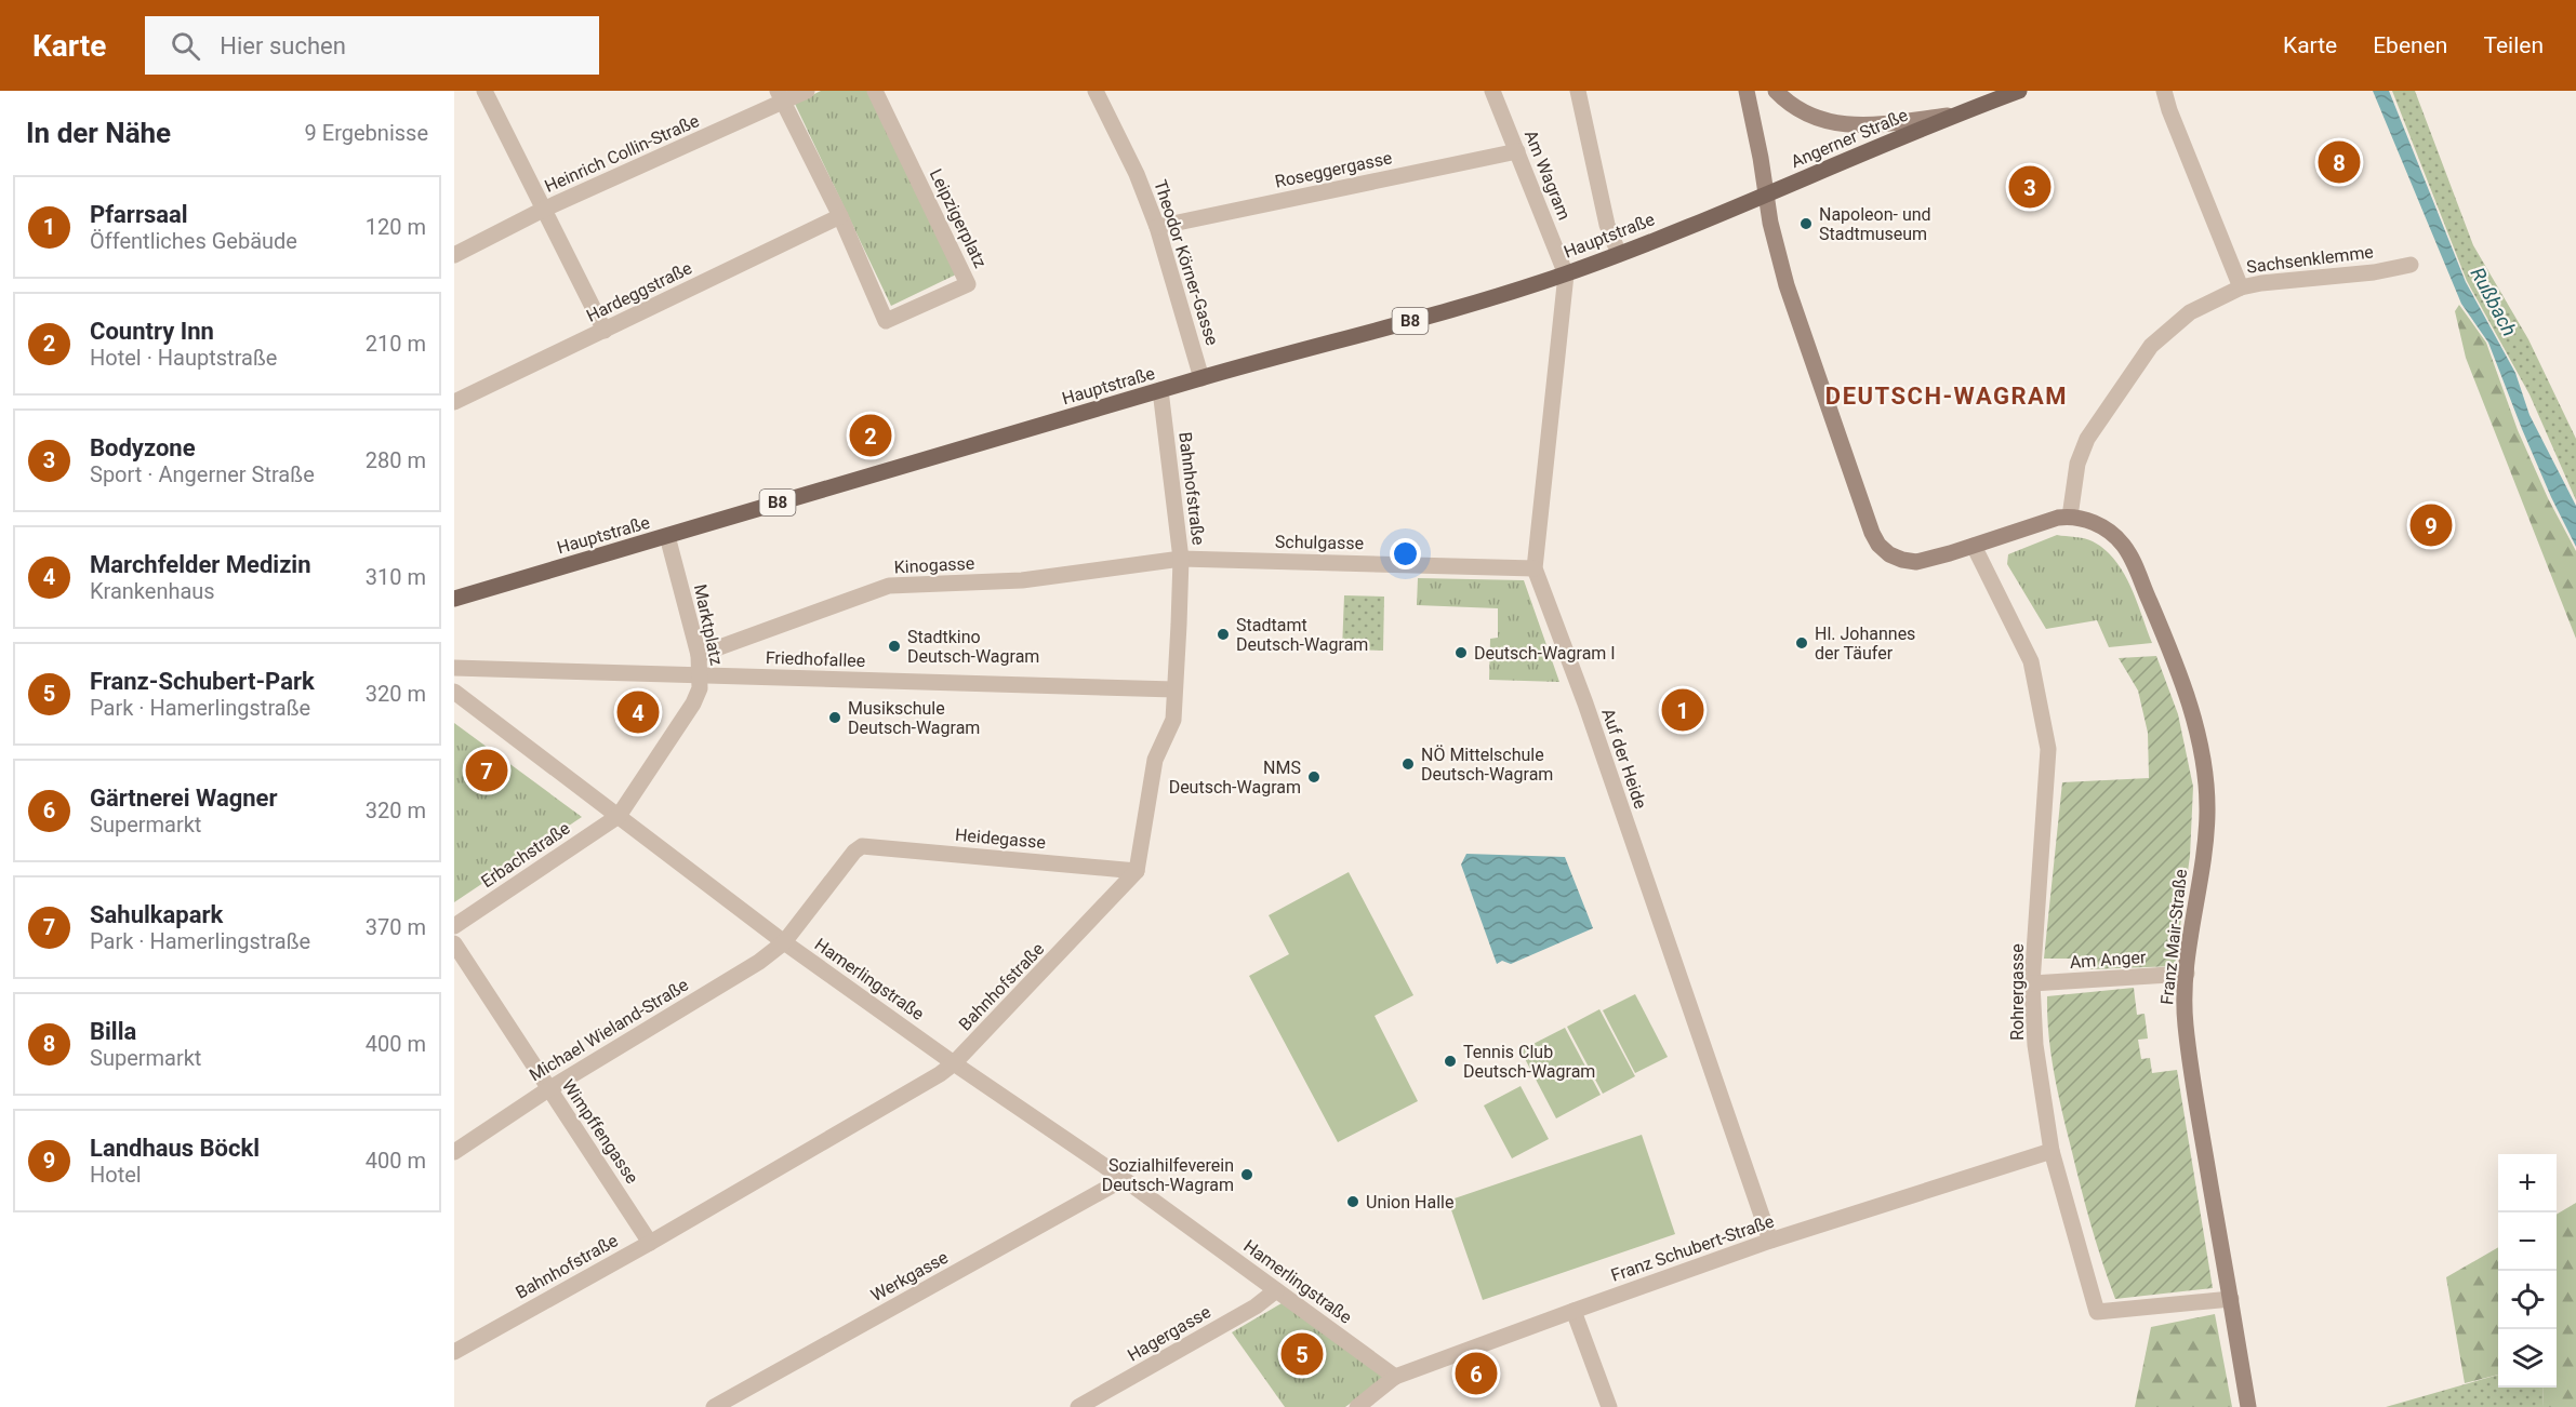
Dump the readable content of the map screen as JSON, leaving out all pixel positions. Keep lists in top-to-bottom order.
{
  "streets": {
    "main road": [
      "Angerner Straße",
      "Hauptstraße",
      "B8",
      "Franz Mair-Straße"
    ],
    "street": [
      "Heinrich Collin-Straße",
      "Roseggergasse",
      "Am Wagram",
      "Leipzigerplatz",
      "Sachsenklemme",
      "Theodor Körner-Gasse",
      "Hardeggstraße",
      "Bahnhofstraße",
      "Schulgasse",
      "Kinogasse",
      "Marktplatz",
      "Friedhofallee",
      "Auf der Heide",
      "Heidegasse",
      "Erbachstraße",
      "Am Anger",
      "Hamerlingstraße",
      "Rohrergasse",
      "Michael Wieland-Straße",
      "Wimpffengasse",
      "Franz Schubert-Straße",
      "Werkgasse",
      "Hagergasse"
    ]
  },
  "crossings": [
    ["Angerner Straße", "Hauptstraße"],
    ["Roseggergasse", "Am Wagram"],
    ["Roseggergasse", "Theodor Körner-Gasse"],
    ["Am Wagram", "Hauptstraße"],
    ["Am Wagram", "Auf der Heide"],
    ["Leipzigerplatz", "Hardeggstraße"],
    ["Hauptstraße", "Theodor Körner-Gasse"],
    ["Hauptstraße", "Bahnhofstraße"],
    ["Hauptstraße", "Marktplatz"],
    ["Hauptstraße", "Auf der Heide"],
    ["Sachsenklemme", "Franz Mair-Straße"],
    ["Bahnhofstraße", "Schulgasse"],
    ["Bahnhofstraße", "Kinogasse"],
    ["Bahnhofstraße", "Friedhofallee"],
    ["Bahnhofstraße", "Heidegasse"],
    ["Bahnhofstraße", "Hamerlingstraße"],
    ["Bahnhofstraße", "Wimpffengasse"],
    ["Schulgasse", "Kinogasse"],
    ["Schulgasse", "Auf der Heide"],
    ["Kinogasse", "Marktplatz"],
    ["Marktplatz", "Friedhofallee"],
    ["Marktplatz", "Erbachstraße"],
    ["Marktplatz", "Hamerlingstraße"],
    ["Auf der Heide", "Franz Schubert-Straße"],
    ["Heidegasse", "Michael Wieland-Straße"],
    ["Erbachstraße", "Hamerlingstraße"],
    ["Franz Mair-Straße", "Am Anger"],
    ["Franz Mair-Straße", "Rohrergasse"],
    ["Am Anger", "Rohrergasse"],
    ["Hamerlingstraße", "Michael Wieland-Straße"],
    ["Hamerlingstraße", "Franz Schubert-Straße"],
    ["Hamerlingstraße", "Werkgasse"],
    ["Hamerlingstraße", "Hagergasse"],
    ["Rohrergasse", "Franz Schubert-Straße"],
    ["Michael Wieland-Straße", "Wimpffengasse"]
  ],
  "districts": ["DEUTSCH-WAGRAM"],
  "water": ["Rußbach"],
  "places": [
    "Napoleon- und Stadtmuseum",
    "Stadtamt Deutsch-Wagram",
    "Hl. Johannes der Täufer",
    "Stadtkino Deutsch-Wagram",
    "Deutsch-Wagram I",
    "Musikschule Deutsch-Wagram",
    "NÖ Mittelschule Deutsch-Wagram",
    "NMS Deutsch-Wagram",
    "Tennis Club Deutsch-Wagram",
    "Sozialhilfeverein Deutsch-Wagram",
    "Union Halle"
  ],
  "page": {
    "header": "Karte",
    "search": "Hier suchen",
    "nav": ["Karte", "Ebenen", "Teilen"],
    "heading": ["In der Nähe", "9 Ergebnisse"],
    "pins": [
      "8",
      "3",
      "2",
      "9",
      "1",
      "4",
      "7",
      "5",
      "6"
    ],
    "list": [
      {
        "mark": "1",
        "name": "Pfarrsaal",
        "note": "Öffentliches Gebäude",
        "value": "120 m"
      },
      {
        "mark": "2",
        "name": "Country Inn",
        "note": "Hotel · Hauptstraße",
        "value": "210 m"
      },
      {
        "mark": "3",
        "name": "Bodyzone",
        "note": "Sport · Angerner Straße",
        "value": "280 m"
      },
      {
        "mark": "4",
        "name": "Marchfelder Medizin",
        "note": "Krankenhaus",
        "value": "310 m"
      },
      {
        "mark": "5",
        "name": "Franz-Schubert-Park",
        "note": "Park · Hamerlingstraße",
        "value": "320 m"
      },
      {
        "mark": "6",
        "name": "Gärtnerei Wagner",
        "note": "Supermarkt",
        "value": "320 m"
      },
      {
        "mark": "7",
        "name": "Sahulkapark",
        "note": "Park · Hamerlingstraße",
        "value": "370 m"
      },
      {
        "mark": "8",
        "name": "Billa",
        "note": "Supermarkt",
        "value": "400 m"
      },
      {
        "mark": "9",
        "name": "Landhaus Böckl",
        "note": "Hotel",
        "value": "400 m"
      }
    ],
    "map_buttons": ["+", "−"]
  }
}
